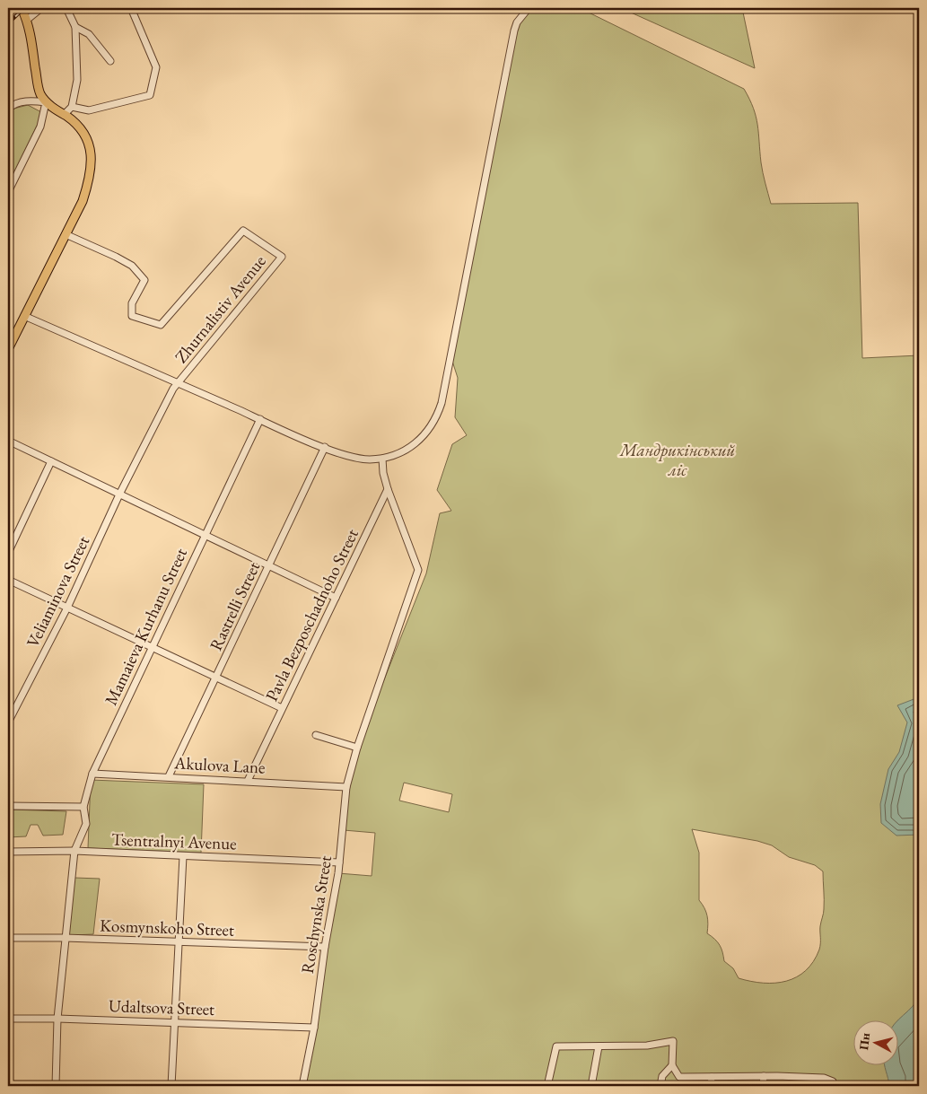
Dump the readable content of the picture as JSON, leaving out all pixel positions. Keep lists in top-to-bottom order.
{
  "streets": {
    "street": [
      "Zhurnalistiv Avenue",
      "Veliaminova Street",
      "Rastrelli Street",
      "Pavla Bezposchadnoho Street",
      "Mamaieva Kurhanu Street",
      "Akulova Lane",
      "Tsentralnyi Avenue",
      "Roschynska Street",
      "Kosmynskoho Street",
      "Udaltsova Street"
    ]
  },
  "crossings": [
    ["Zhurnalistiv Avenue", "Veliaminova Street"],
    ["Rastrelli Street", "Akulova Lane"],
    ["Pavla Bezposchadnoho Street", "Akulova Lane"],
    ["Pavla Bezposchadnoho Street", "Roschynska Street"],
    ["Mamaieva Kurhanu Street", "Akulova Lane"],
    ["Mamaieva Kurhanu Street", "Tsentralnyi Avenue"],
    ["Mamaieva Kurhanu Street", "Kosmynskoho Street"],
    ["Mamaieva Kurhanu Street", "Udaltsova Street"],
    ["Akulova Lane", "Roschynska Street"],
    ["Tsentralnyi Avenue", "Roschynska Street"],
    ["Roschynska Street", "Kosmynskoho Street"],
    ["Roschynska Street", "Udaltsova Street"]
  ],
  "parks": ["Мандрикінський ліс"],
  "north": "left"
}
